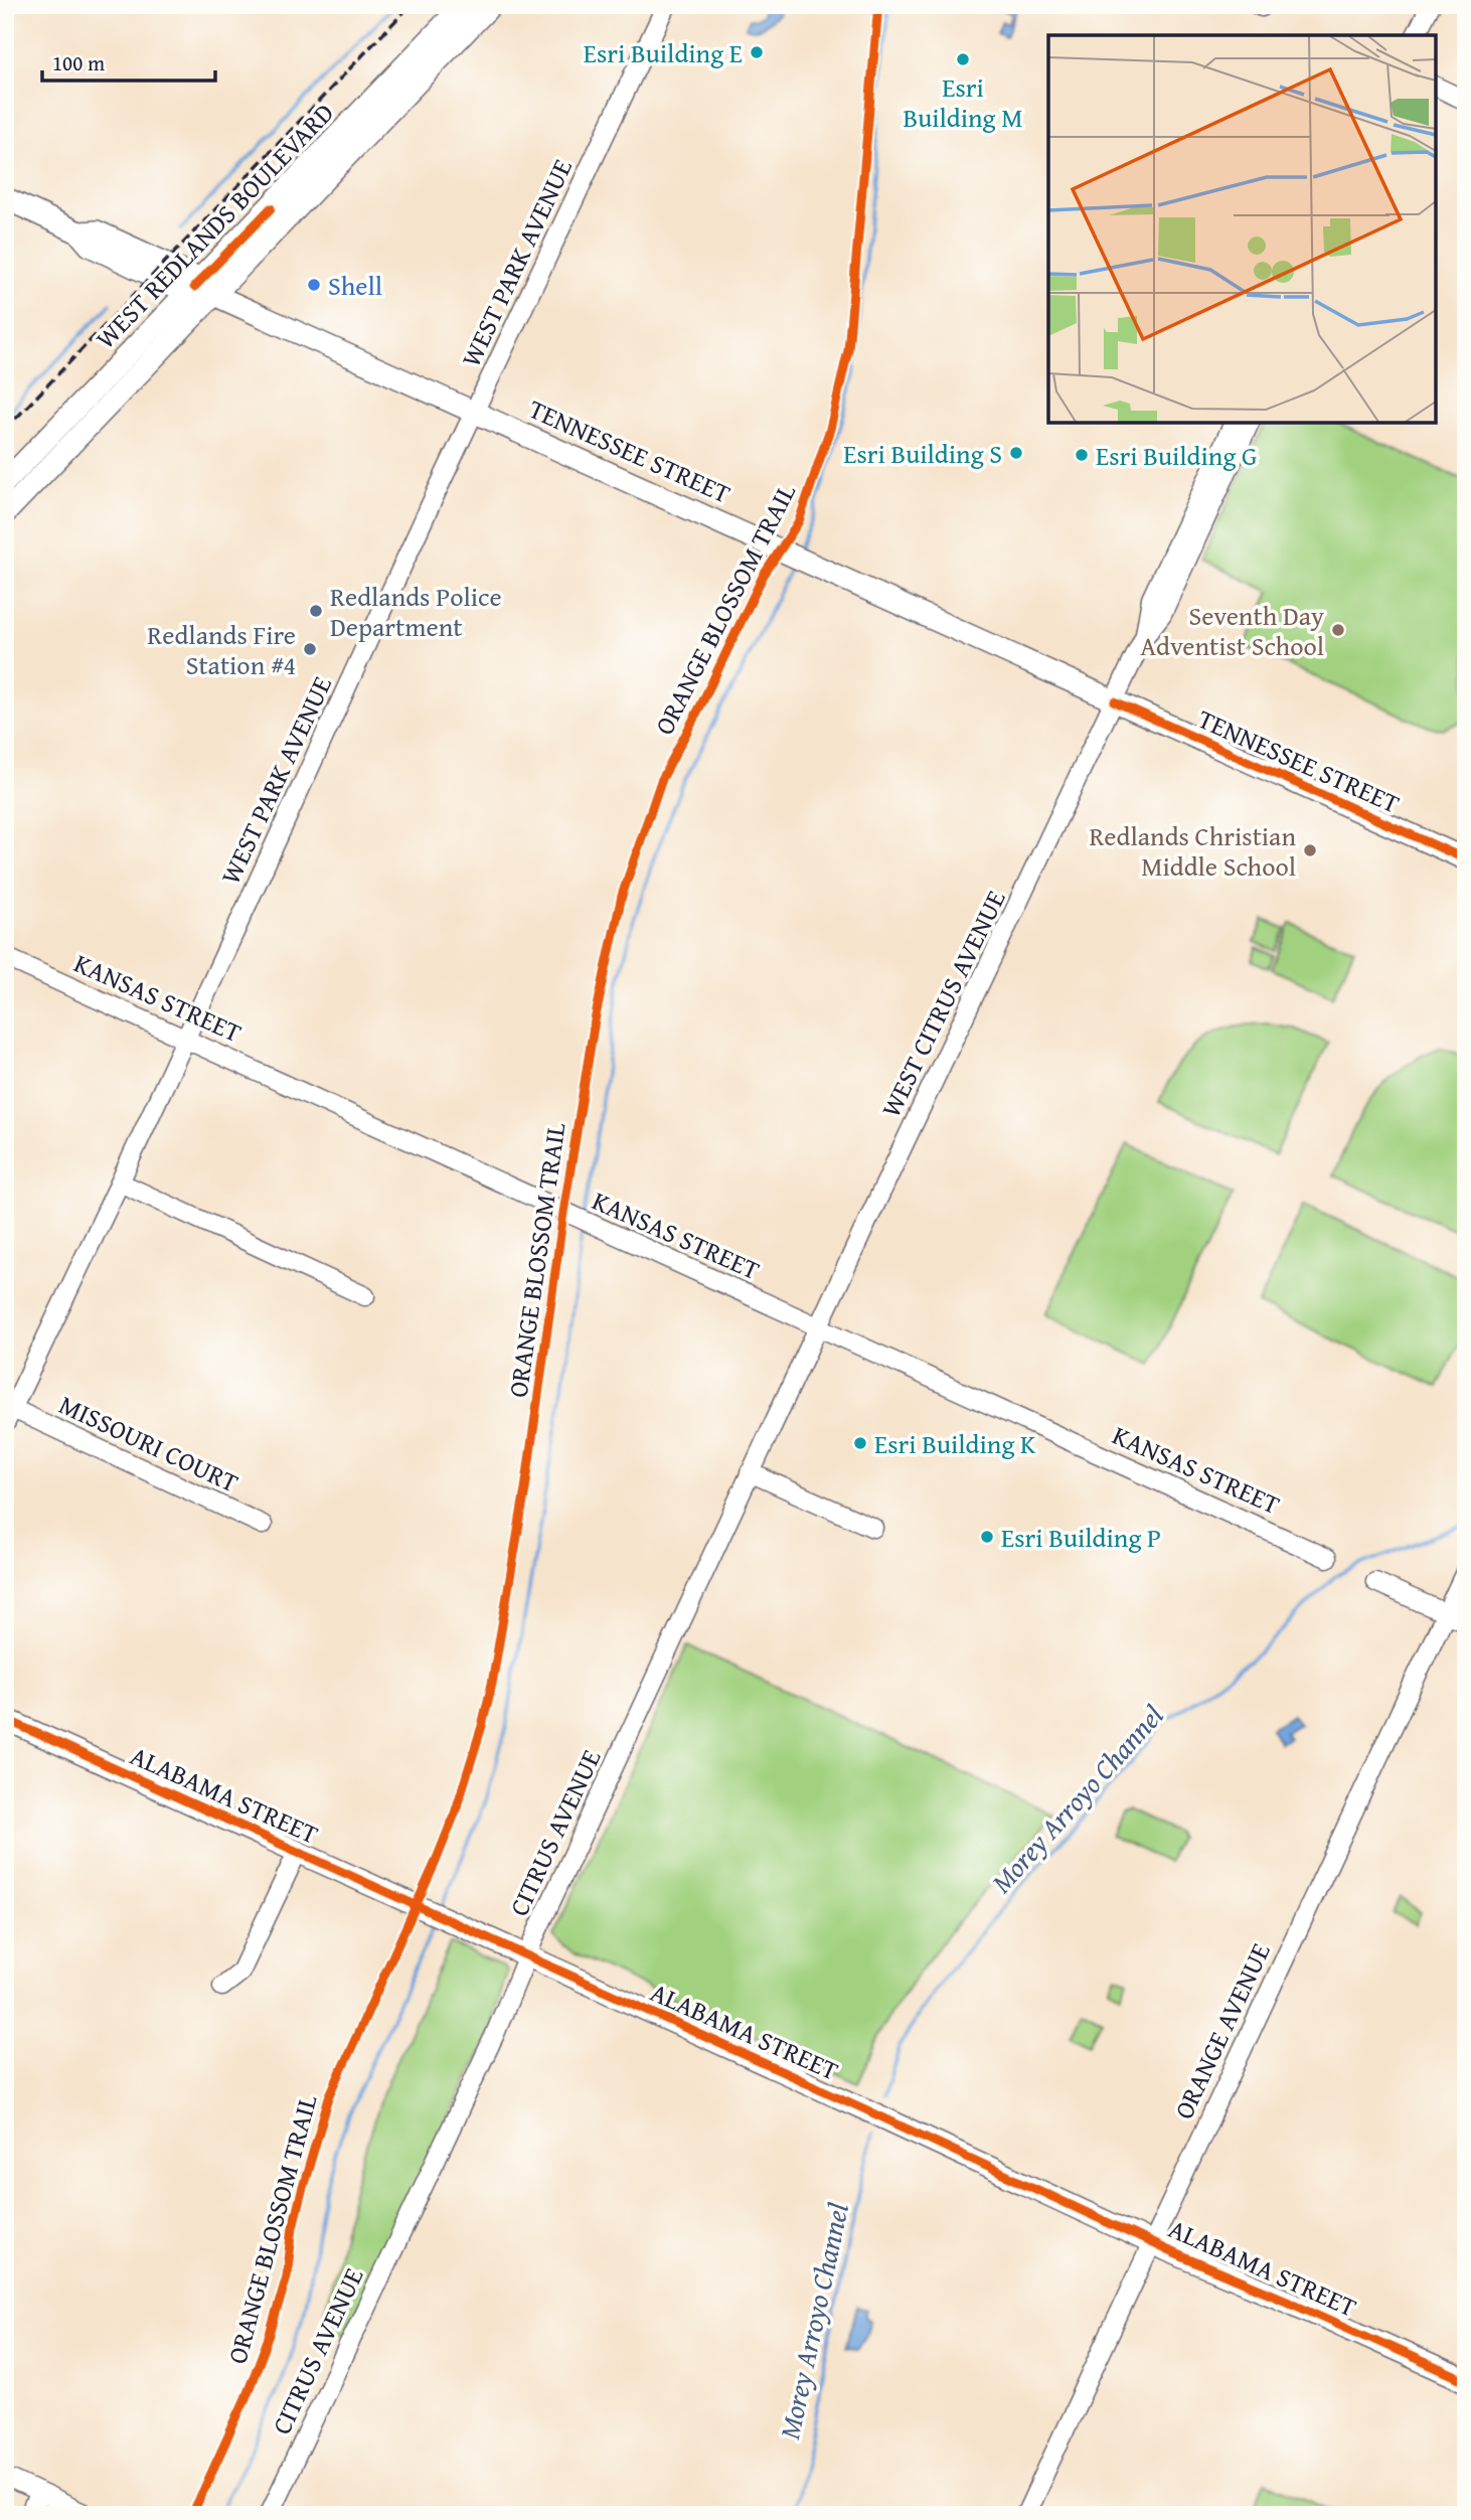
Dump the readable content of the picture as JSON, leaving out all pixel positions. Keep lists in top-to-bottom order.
{
  "streets": {
    "main road": ["WEST REDLANDS BOULEVARD", "TENNESSEE STREET", "ALABAMA STREET"],
    "street": [
      "WEST PARK AVENUE",
      "KANSAS STREET",
      "WEST CITRUS AVENUE",
      "MISSOURI COURT",
      "CITRUS AVENUE",
      "ORANGE AVENUE"
    ],
    "cycle path": ["ORANGE BLOSSOM TRAIL"]
  },
  "crossings": [
    ["WEST REDLANDS BOULEVARD", "TENNESSEE STREET"],
    ["WEST PARK AVENUE", "TENNESSEE STREET"],
    ["WEST PARK AVENUE", "KANSAS STREET"],
    ["WEST PARK AVENUE", "MISSOURI COURT"],
    ["TENNESSEE STREET", "WEST CITRUS AVENUE"],
    ["KANSAS STREET", "WEST CITRUS AVENUE"],
    ["KANSAS STREET", "CITRUS AVENUE"],
    ["WEST CITRUS AVENUE", "CITRUS AVENUE"],
    ["ALABAMA STREET", "CITRUS AVENUE"],
    ["ALABAMA STREET", "ORANGE AVENUE"]
  ],
  "water": ["Morey Arroyo Channel"],
  "places": [
    "Esri Building E",
    "Esri Building M",
    "Shell",
    "Esri Building S",
    "Esri Building G",
    "Redlands Police Department",
    "Seventh Day Adventist School",
    "Redlands Fire Station #4",
    "Redlands Christian Middle School",
    "Esri Building K",
    "Esri Building P"
  ],
  "scale_bar": "100 m"
}
